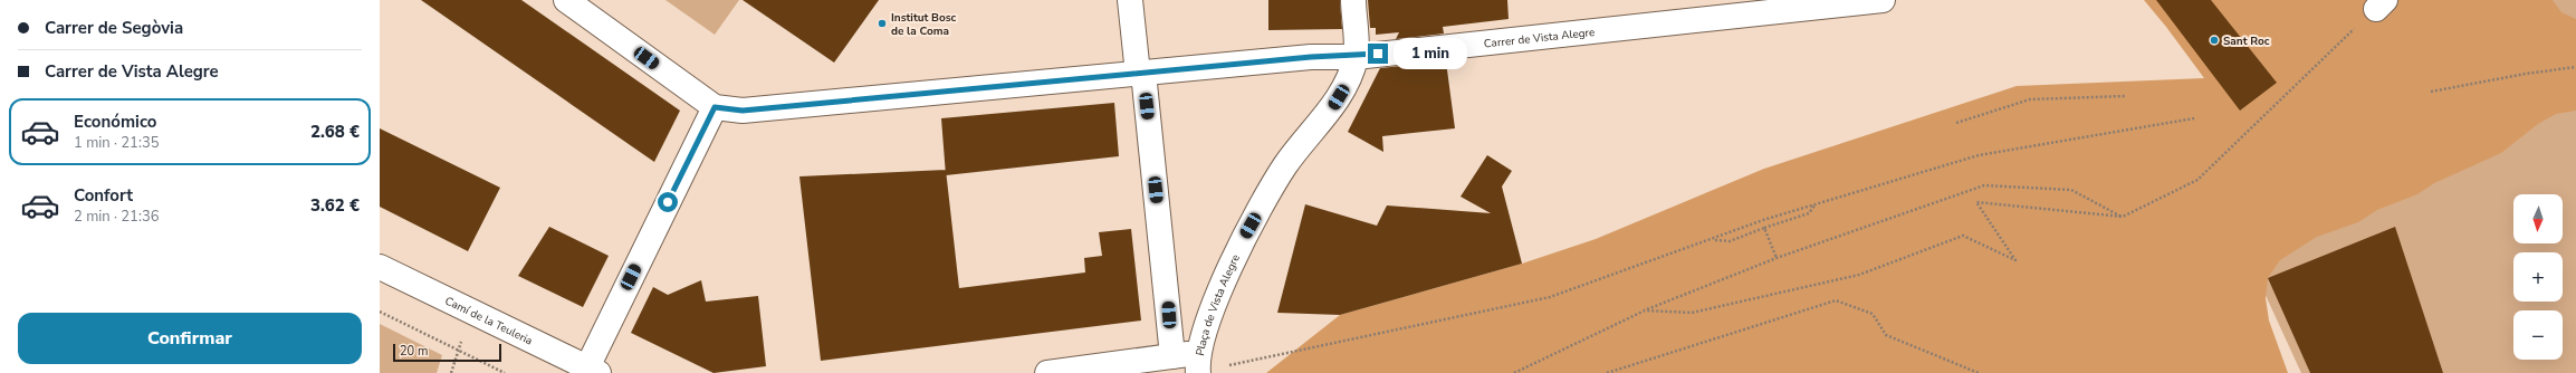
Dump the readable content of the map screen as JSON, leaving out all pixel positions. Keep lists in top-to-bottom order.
{
  "streets": {
    "street": ["Carrer de Vista Alegre", "Plaça de Vista Alegre", "Camí de la Teuleria"]
  },
  "crossings": [
    ["Carrer de Vista Alegre", "Plaça de Vista Alegre"]
  ],
  "places": ["Institut Bosc de la Coma", "Sant Roc"],
  "scale_bar": "20 m",
  "north": "bottom",
  "page": {
    "banner": ["Carrer de Segòvia", "Carrer de Vista Alegre"],
    "bubble": "1 min",
    "list": [
      {
        "name": "Económico",
        "note": "1 min · 21:35",
        "value": "2.68 €"
      },
      {
        "name": "Confort",
        "note": "2 min · 21:36",
        "value": "3.62 €"
      }
    ],
    "map_buttons": ["+", "−"],
    "buttons": "Confirmar",
    "scale": "20 m"
  }
}
